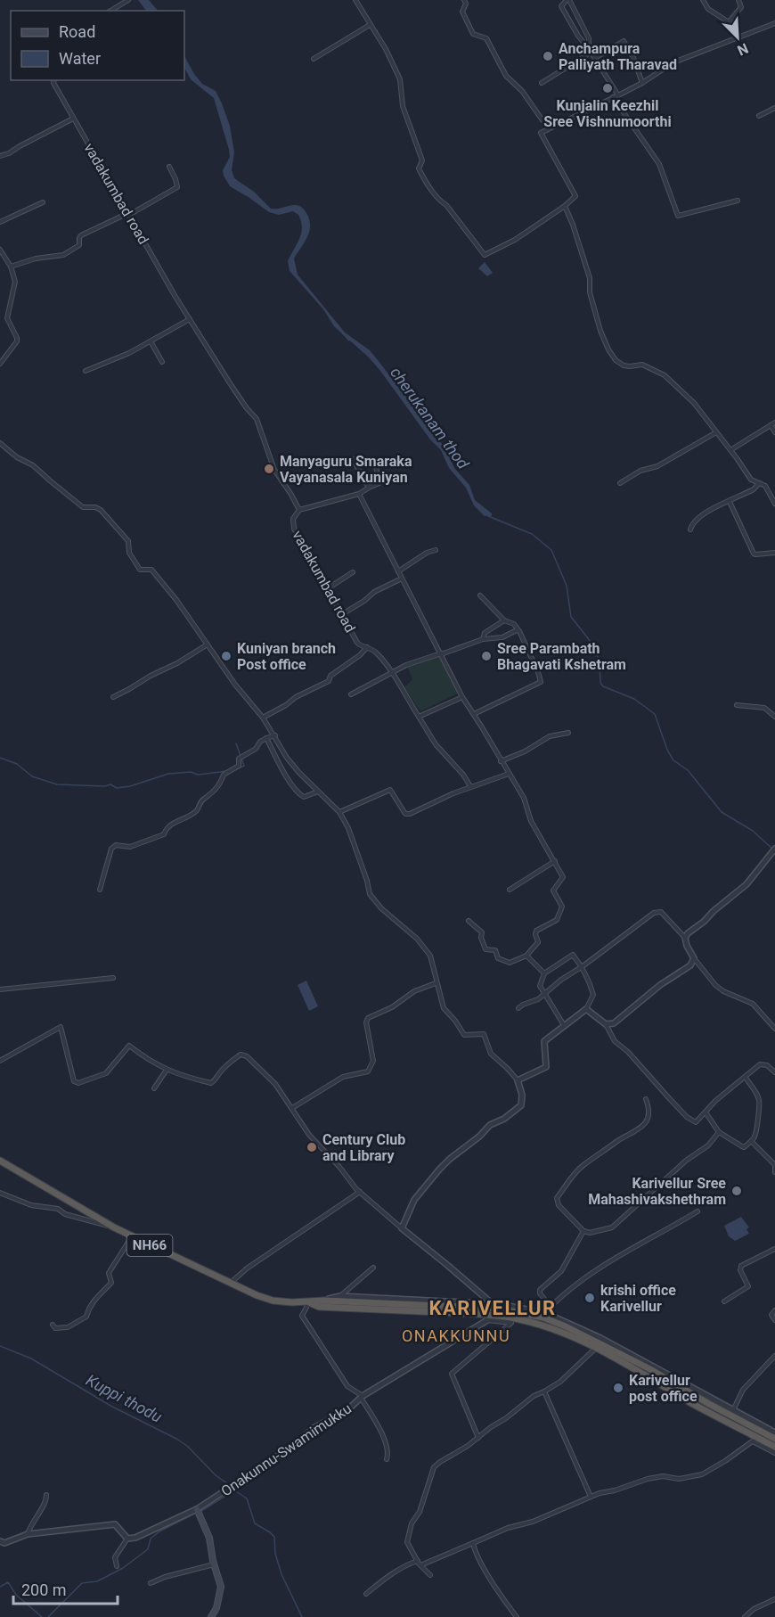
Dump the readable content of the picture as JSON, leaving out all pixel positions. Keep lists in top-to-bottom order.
{
  "streets": {
    "highway": ["NH66"],
    "street": ["vadakumbad road", "Onakunnu-Swamimukku"]
  },
  "districts": ["KARIVELLUR", "ONAKKUNNU"],
  "water": ["cherukanam thod", "Kuppi thodu"],
  "places": [
    "Anchampura Palliyath Tharavad",
    "Kunjalin Keezhil Sree Vishnumoorthi",
    "Manyaguru Smaraka Vayanasala Kuniyan",
    "Kuniyan branch Post office",
    "Sree Parambath Bhagavati Kshetram",
    "Century Club and Library",
    "Karivellur Sree Mahashivakshethram",
    "krishi office Karivellur",
    "Karivellur post office"
  ],
  "legend": ["Road", "Water"],
  "scale_bar": "200 m",
  "north": "bottom right"
}
